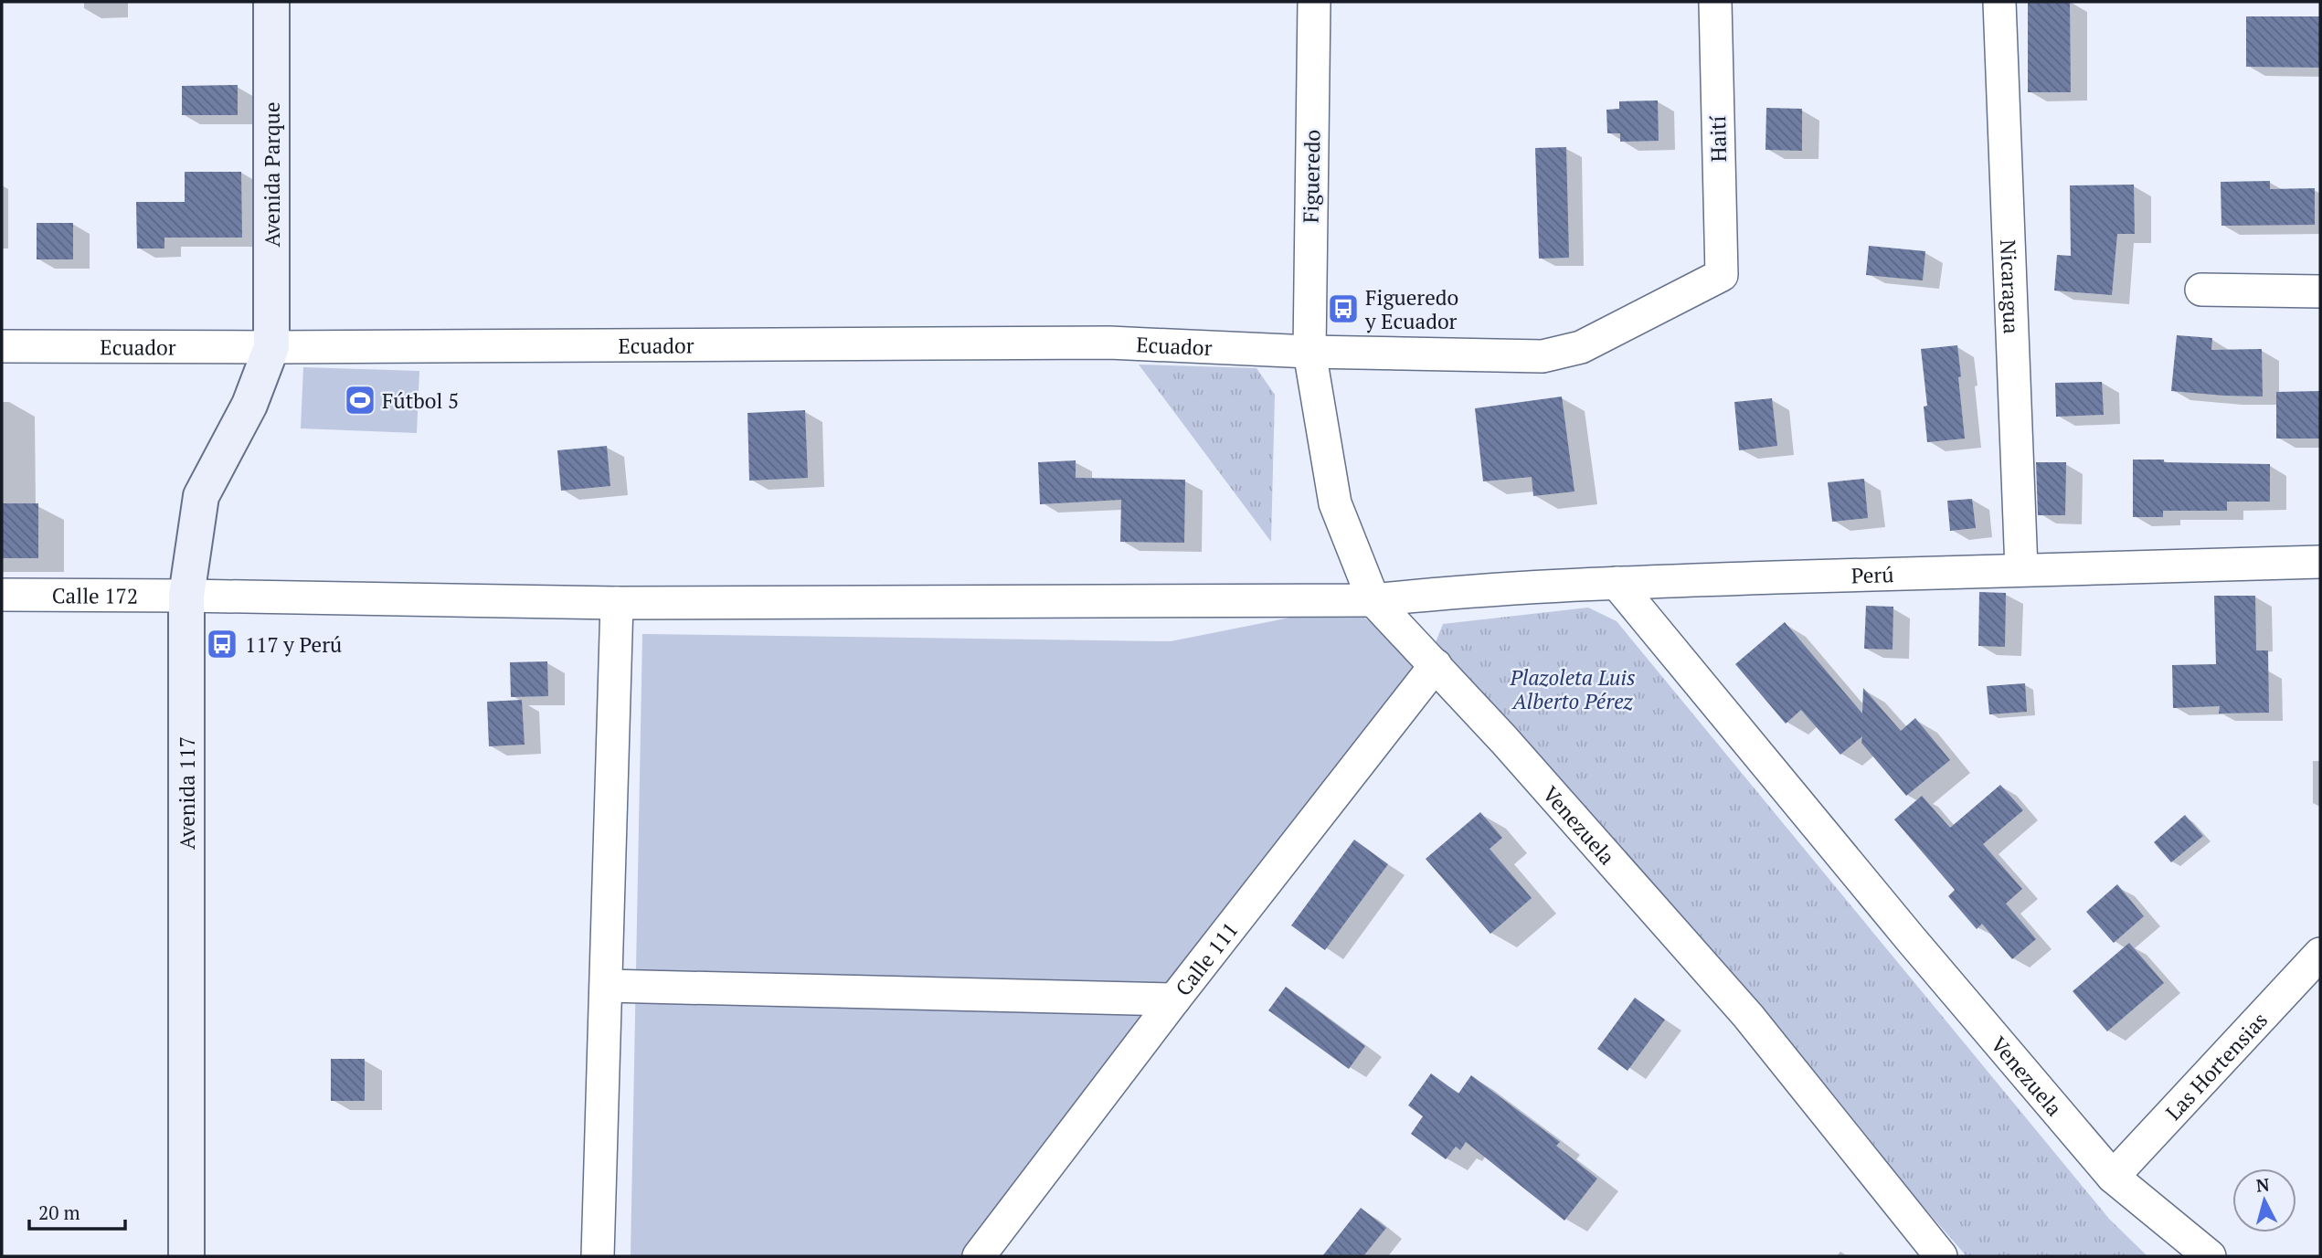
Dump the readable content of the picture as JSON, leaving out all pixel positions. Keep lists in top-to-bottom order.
{
  "streets": {
    "street": [
      "Haití",
      "Avenida Parque",
      "Figueredo",
      "Nicaragua",
      "Ecuador",
      "Perú",
      "Calle 172",
      "Avenida 117",
      "Venezuela",
      "Calle 111",
      "Las Hortensias"
    ]
  },
  "crossings": [
    ["Haití", "Ecuador"],
    ["Avenida Parque", "Ecuador"],
    ["Avenida Parque", "Avenida 117"],
    ["Figueredo", "Ecuador"],
    ["Figueredo", "Venezuela"],
    ["Nicaragua", "Perú"],
    ["Ecuador", "Avenida 117"],
    ["Ecuador", "Venezuela"],
    ["Perú", "Calle 172"],
    ["Perú", "Venezuela"],
    ["Calle 172", "Avenida 117"],
    ["Venezuela", "Calle 111"],
    ["Venezuela", "Las Hortensias"]
  ],
  "parks": ["Plazoleta Luis Alberto Pérez"],
  "places": {
    "bus stop": ["Figueredo y Ecuador", "117 y Perú"],
    "sports": ["Fútbol 5"]
  },
  "scale_bar": "20 m",
  "north": "top"
}
